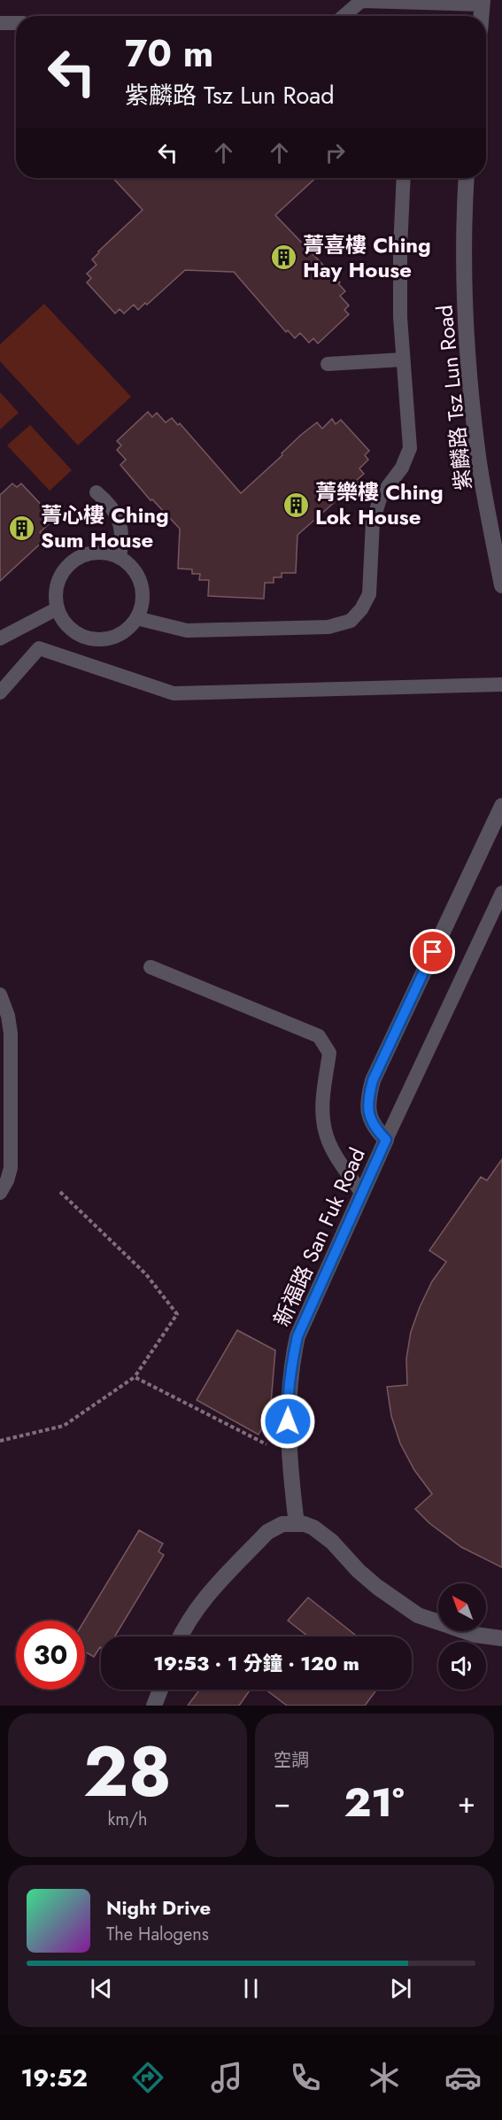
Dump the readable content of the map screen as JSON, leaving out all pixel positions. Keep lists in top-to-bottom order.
{
  "streets": {
    "street": ["紫麟路 Tsz Lun Road", "新福路 San Fuk Road"]
  },
  "places": {
    "building": ["菁喜樓 Ching Hay House", "菁樂樓 Ching Lok House", "菁心樓 Ching Sum House"]
  },
  "north": "top left",
  "page": {
    "turn": ["70 m", "紫麟路 Tsz Lun Road"],
    "limit": "30",
    "trip": "19:53 · 1 分鐘 · 120 m",
    "tile": [
      ["28", "km/h"],
      "空調"
    ],
    "heat": ["−", "21°", "+"],
    "song": ["Night Drive", "The Halogens"],
    "tabs": "19:52"
  }
}
